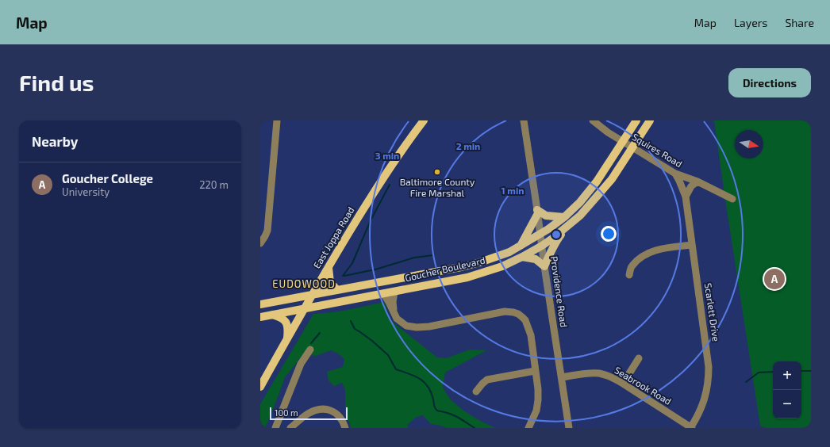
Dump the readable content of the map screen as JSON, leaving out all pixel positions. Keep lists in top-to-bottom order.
{
  "streets": {
    "main road": ["East Joppa Road", "Goucher Boulevard"],
    "street": [
      "Squires Road",
      "Providence Road",
      "Scarlett Drive",
      "Seabrook Road"
    ]
  },
  "crossings": [
    ["Squires Road", "Goucher Boulevard"],
    ["Squires Road", "Scarlett Drive"],
    ["East Joppa Road", "Goucher Boulevard"],
    ["Goucher Boulevard", "Providence Road"],
    ["Providence Road", "Seabrook Road"],
    ["Scarlett Drive", "Seabrook Road"]
  ],
  "districts": ["EUDOWOOD"],
  "places": ["Baltimore County Fire Marshal"],
  "scale_bar": "100 m",
  "north": "right",
  "page": {
    "header": "Map",
    "nav": ["Map", "Layers", "Share"],
    "buttons": "Directions",
    "title": "Find us",
    "heading": "Nearby",
    "list": [
      {
        "mark": "A",
        "name": "Goucher College",
        "note": "University",
        "value": "220 m"
      }
    ],
    "pins": "A",
    "map_buttons": ["+", "−"],
    "scale": "100 m"
  },
  "rings": ["2 min", "3 min", "1 min"]
}
